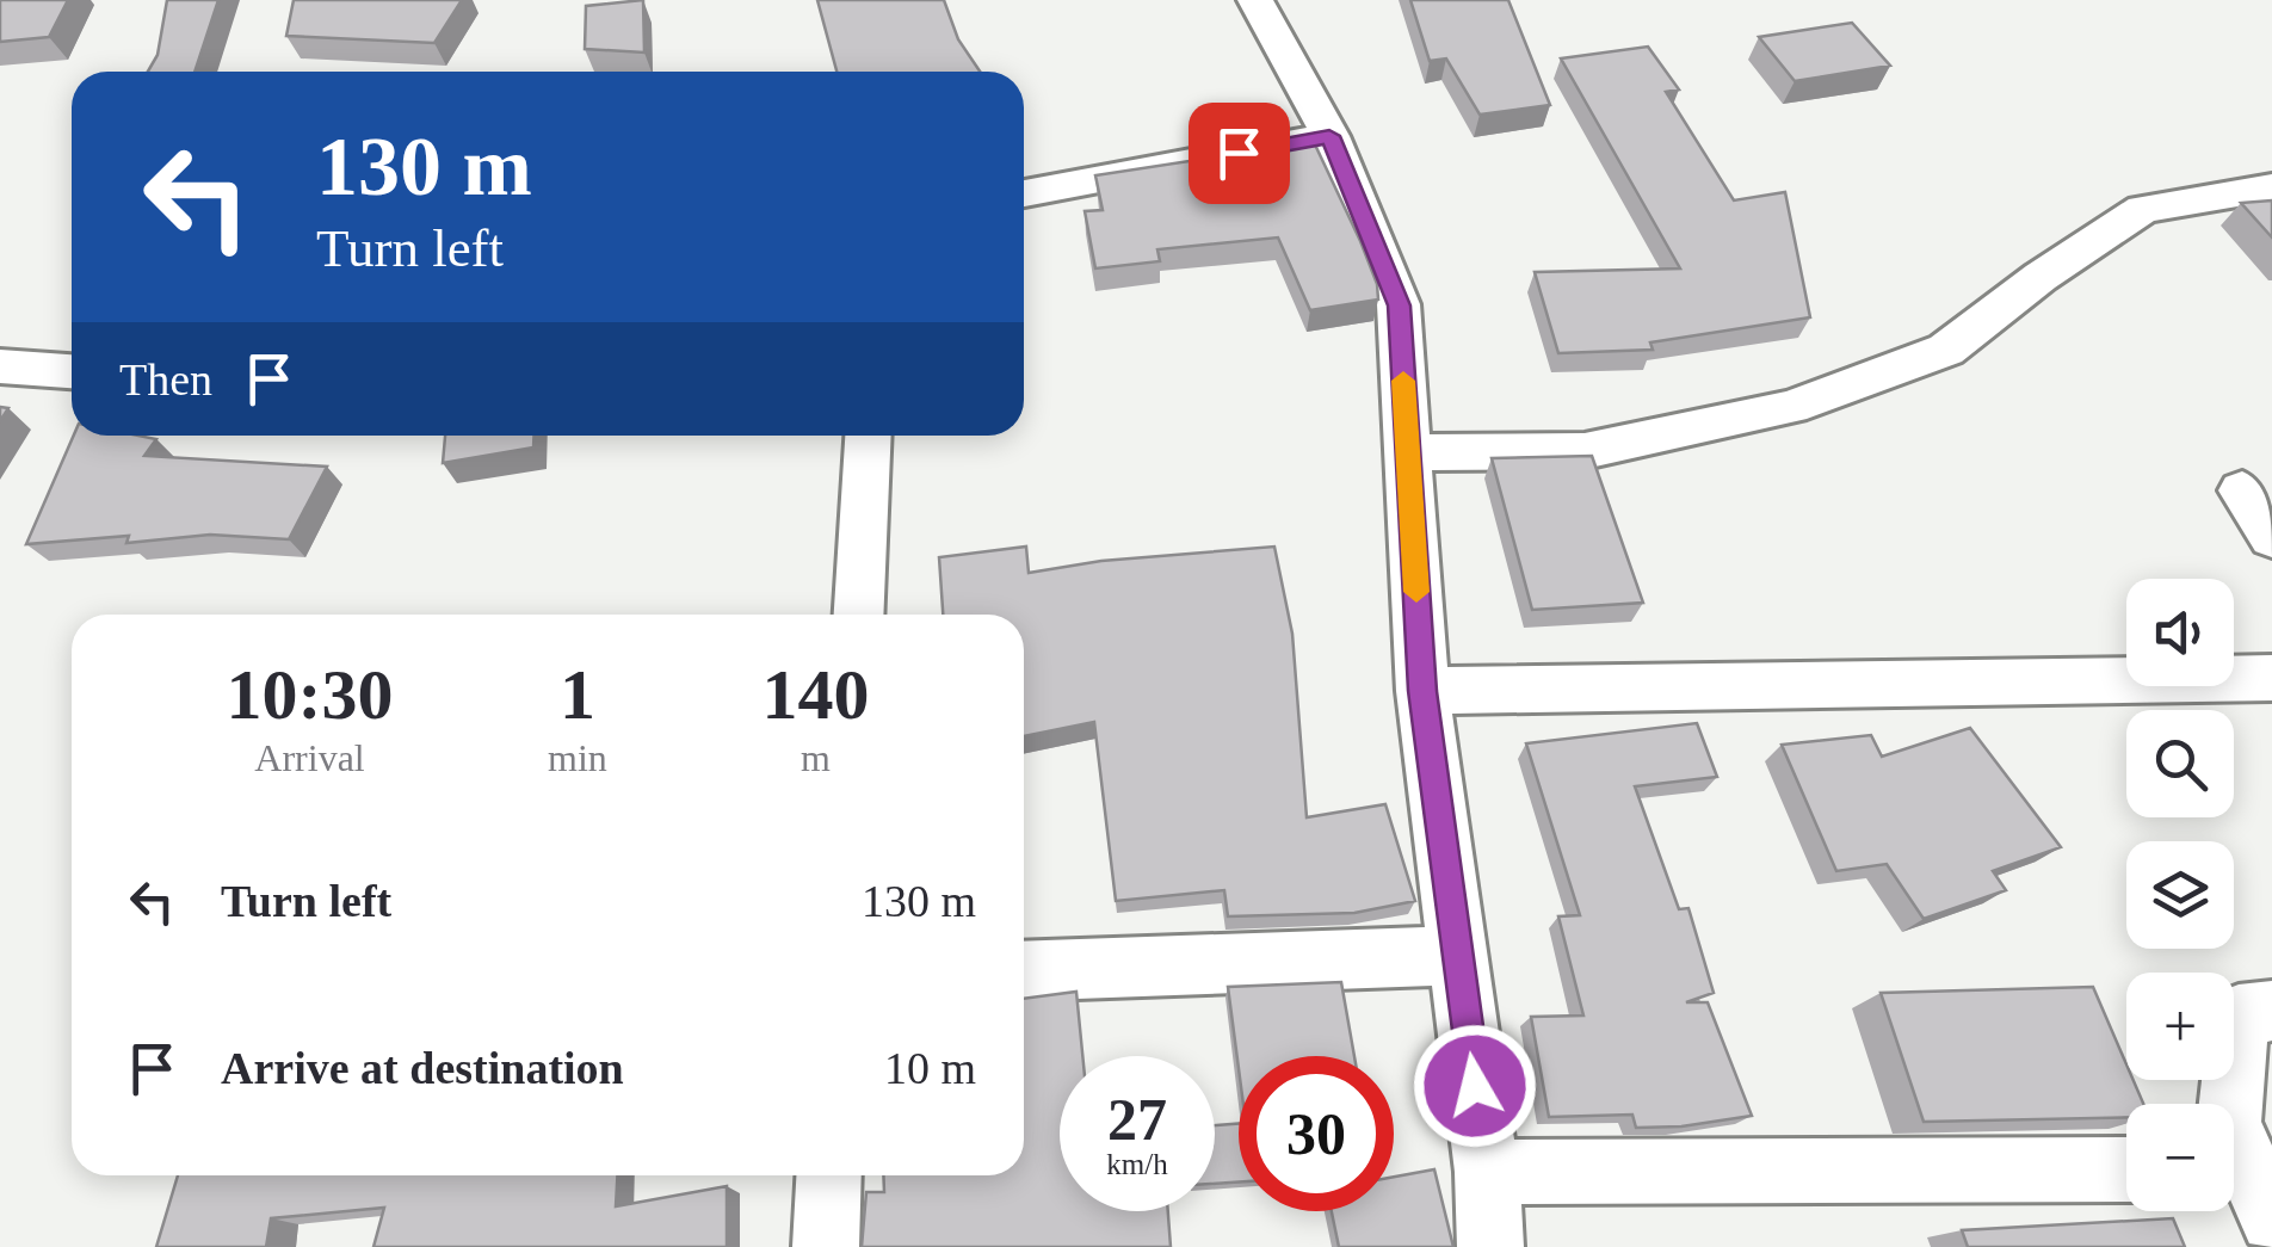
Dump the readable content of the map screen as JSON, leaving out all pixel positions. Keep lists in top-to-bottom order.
{
  "page": {
    "turn": ["130 m", "Turn left"],
    "then": "Then",
    "map_buttons": ["+", "−"],
    "eta": [
      "10:30",
      "Arrival",
      "1",
      "min",
      "140",
      "m"
    ],
    "list": [
      {
        "name": "Turn left",
        "value": "130 m"
      },
      {
        "name": "Arrive at destination",
        "value": "10 m"
      }
    ],
    "speed": "27 km/h",
    "limit": "30"
  }
}
